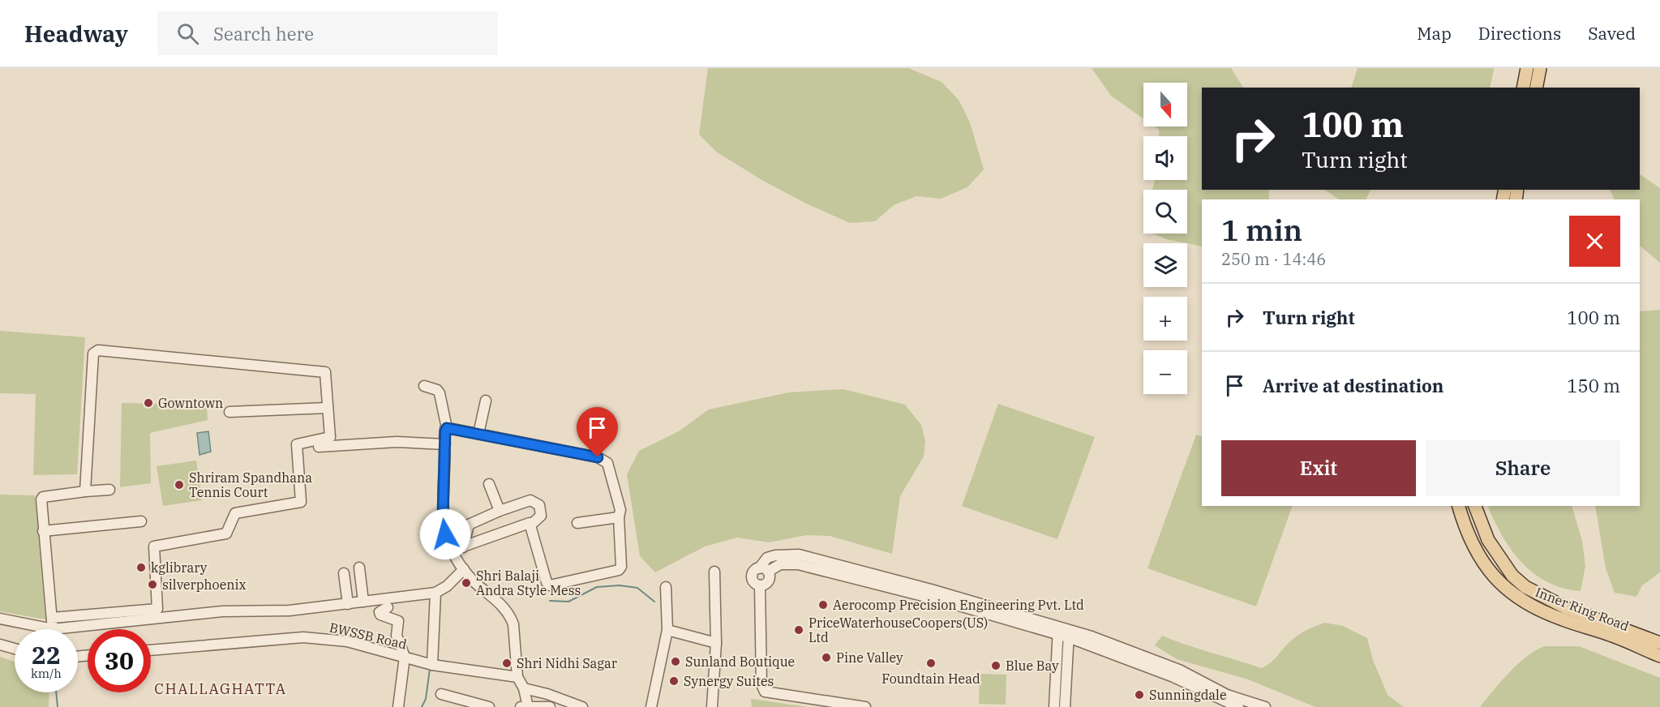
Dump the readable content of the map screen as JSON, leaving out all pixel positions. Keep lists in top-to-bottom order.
{
  "streets": {
    "main road": ["Inner Ring Road"],
    "street": ["BWSSB Road"]
  },
  "districts": ["CHALLAGHATTA"],
  "places": [
    "Gowntown",
    "Shriram Spandhana Tennis Court",
    "kglibrary",
    "Shri Balaji Andra Style Mess",
    "silverphoenix",
    "Aerocomp Precision Engineering Pvt. Ltd",
    "PriceWaterhouseCoopers(US) Ltd",
    "Pine Valley",
    "Sunland Boutique",
    "Shri Nidhi Sagar",
    "Foundtain Head",
    "Blue Bay",
    "Synergy Suites",
    "Sunningdale"
  ],
  "north": "bottom",
  "page": {
    "header": "Headway",
    "search": "Search here",
    "nav": ["Map", "Directions", "Saved"],
    "map_buttons": ["+", "−"],
    "turn": ["100 m", "Turn right"],
    "heading": ["1 min", "250 m · 14:46"],
    "list": [
      {
        "name": "Turn right",
        "value": "100 m"
      },
      {
        "name": "Arrive at destination",
        "value": "150 m"
      }
    ],
    "buttons": ["Exit", "Share"],
    "speed": "22 km/h",
    "limit": "30"
  }
}
